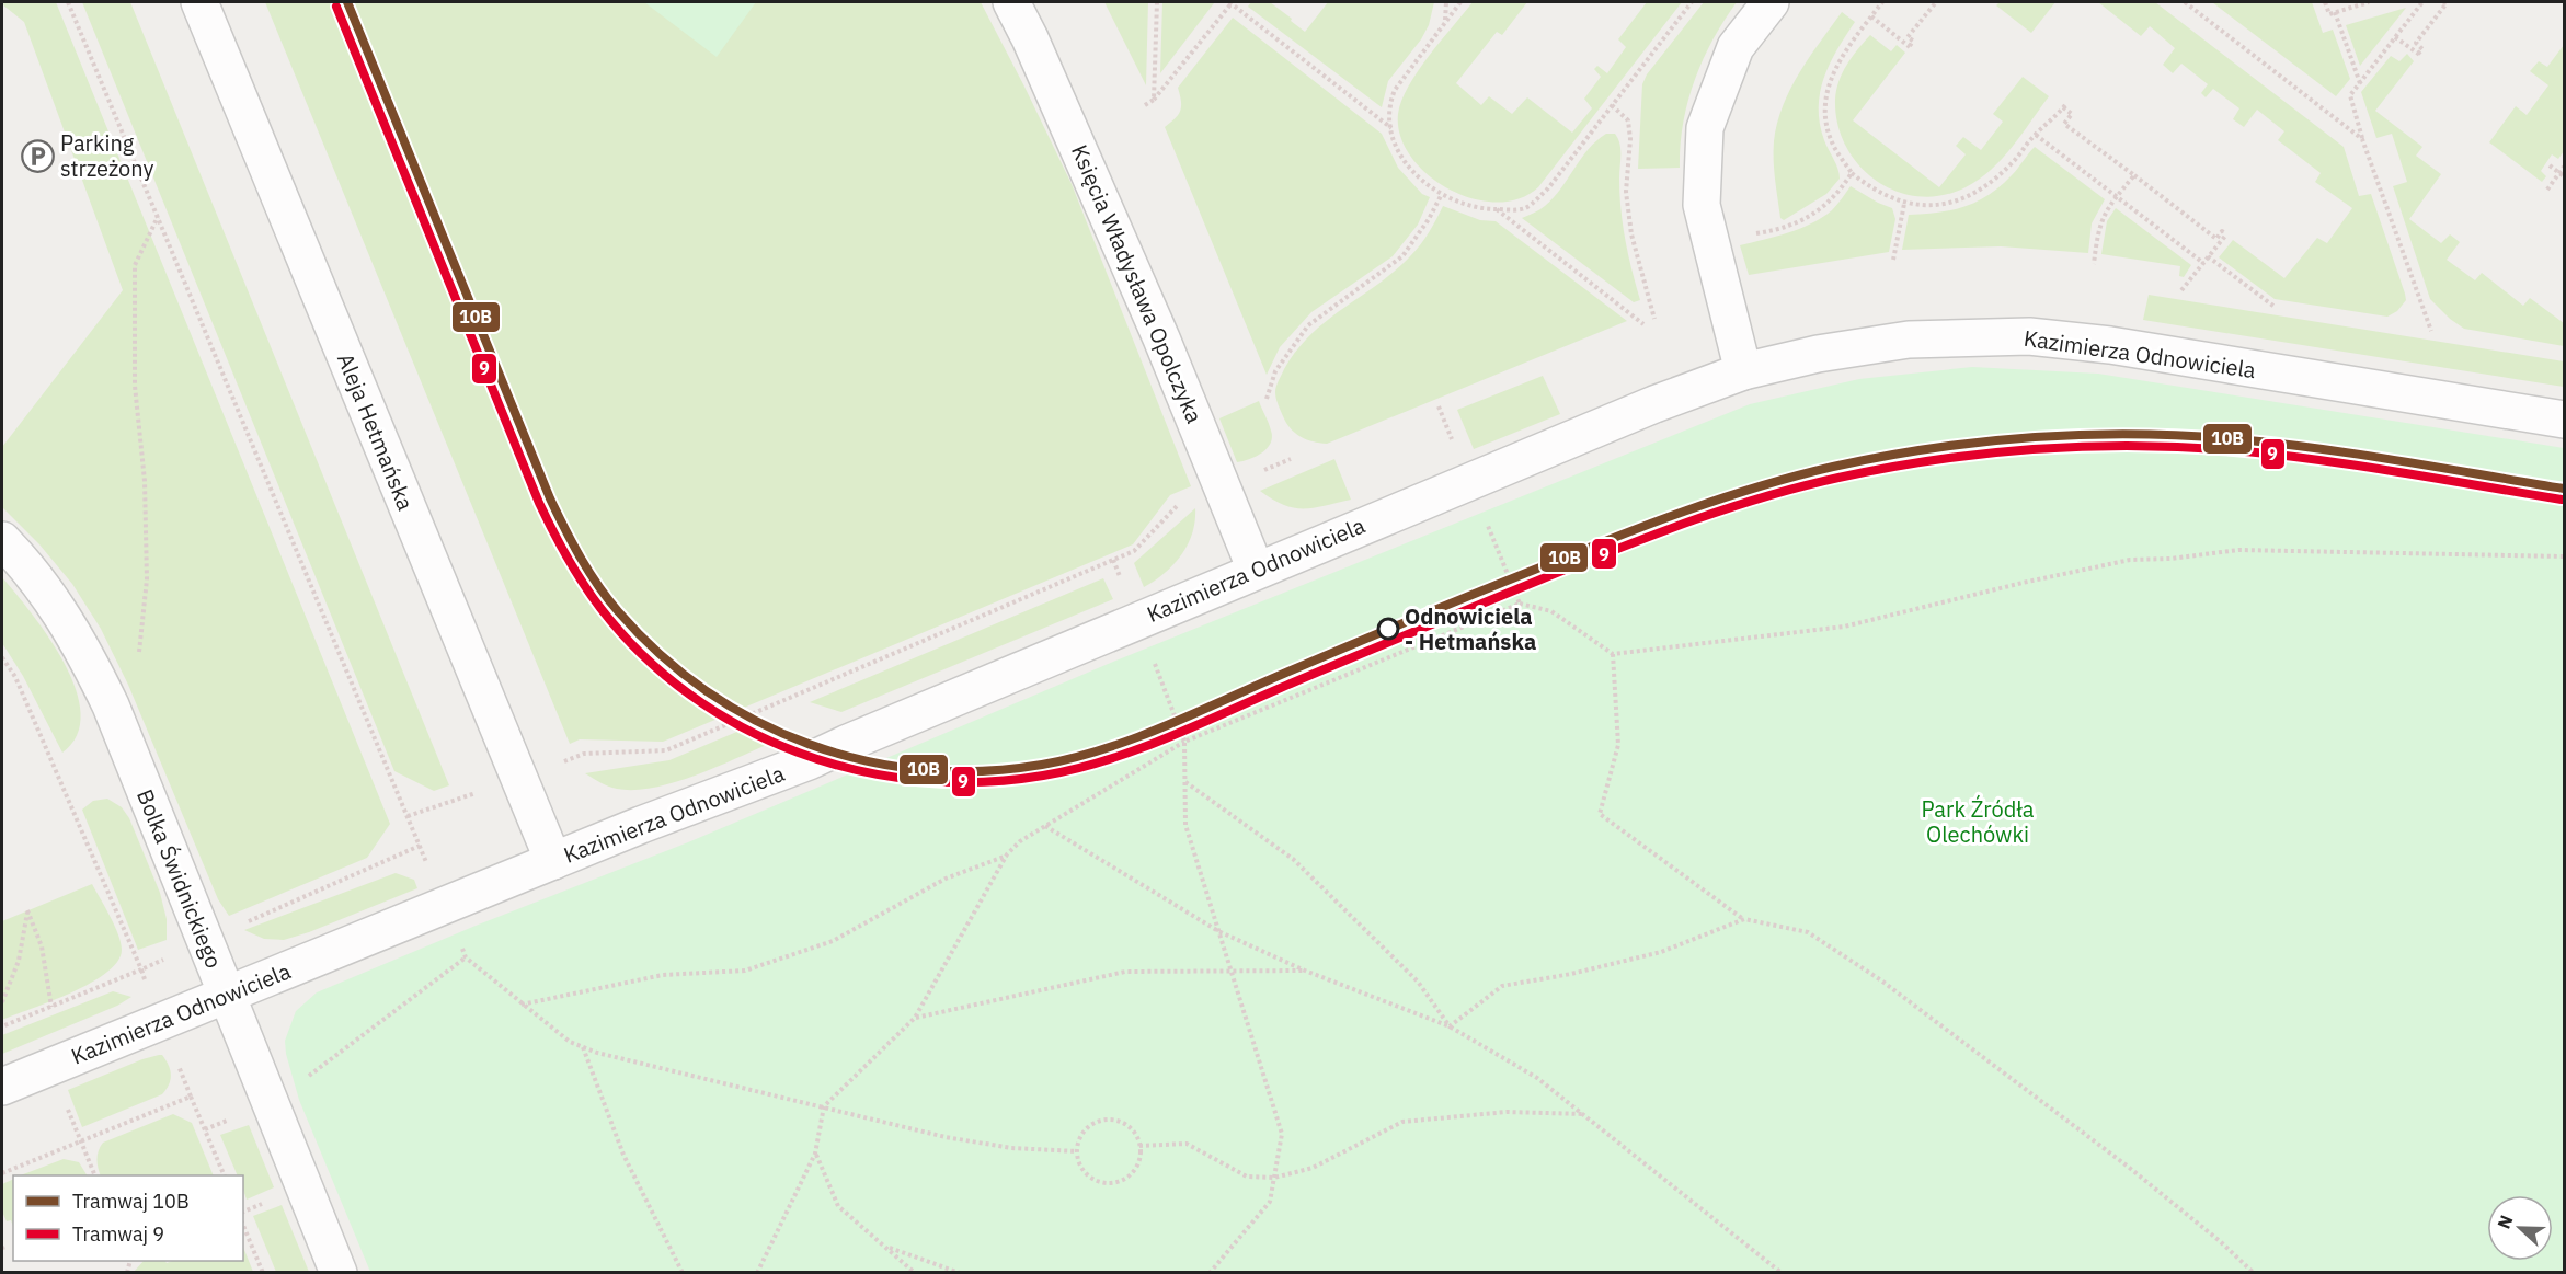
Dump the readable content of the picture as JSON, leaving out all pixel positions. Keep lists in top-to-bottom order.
{
  "streets": {
    "street": [
      "Księcia Władysława Opolczyka",
      "Kazimierza Odnowiciela",
      "Aleja Hetmańska",
      "Bolka Świdnickiego"
    ]
  },
  "crossings": [
    ["Księcia Władysława Opolczyka", "Kazimierza Odnowiciela"],
    ["Kazimierza Odnowiciela", "Aleja Hetmańska"],
    ["Kazimierza Odnowiciela", "Bolka Świdnickiego"]
  ],
  "parks": ["Park Źródła Olechówki"],
  "places": {
    "parking": ["Parking strzeżony"],
    "other": ["Odnowiciela - Hetmańska"]
  },
  "lines": ["tram line 10B", "tram line 9"],
  "legend": ["Tramwaj 10B", "Tramwaj 9"],
  "north": "left"
}
